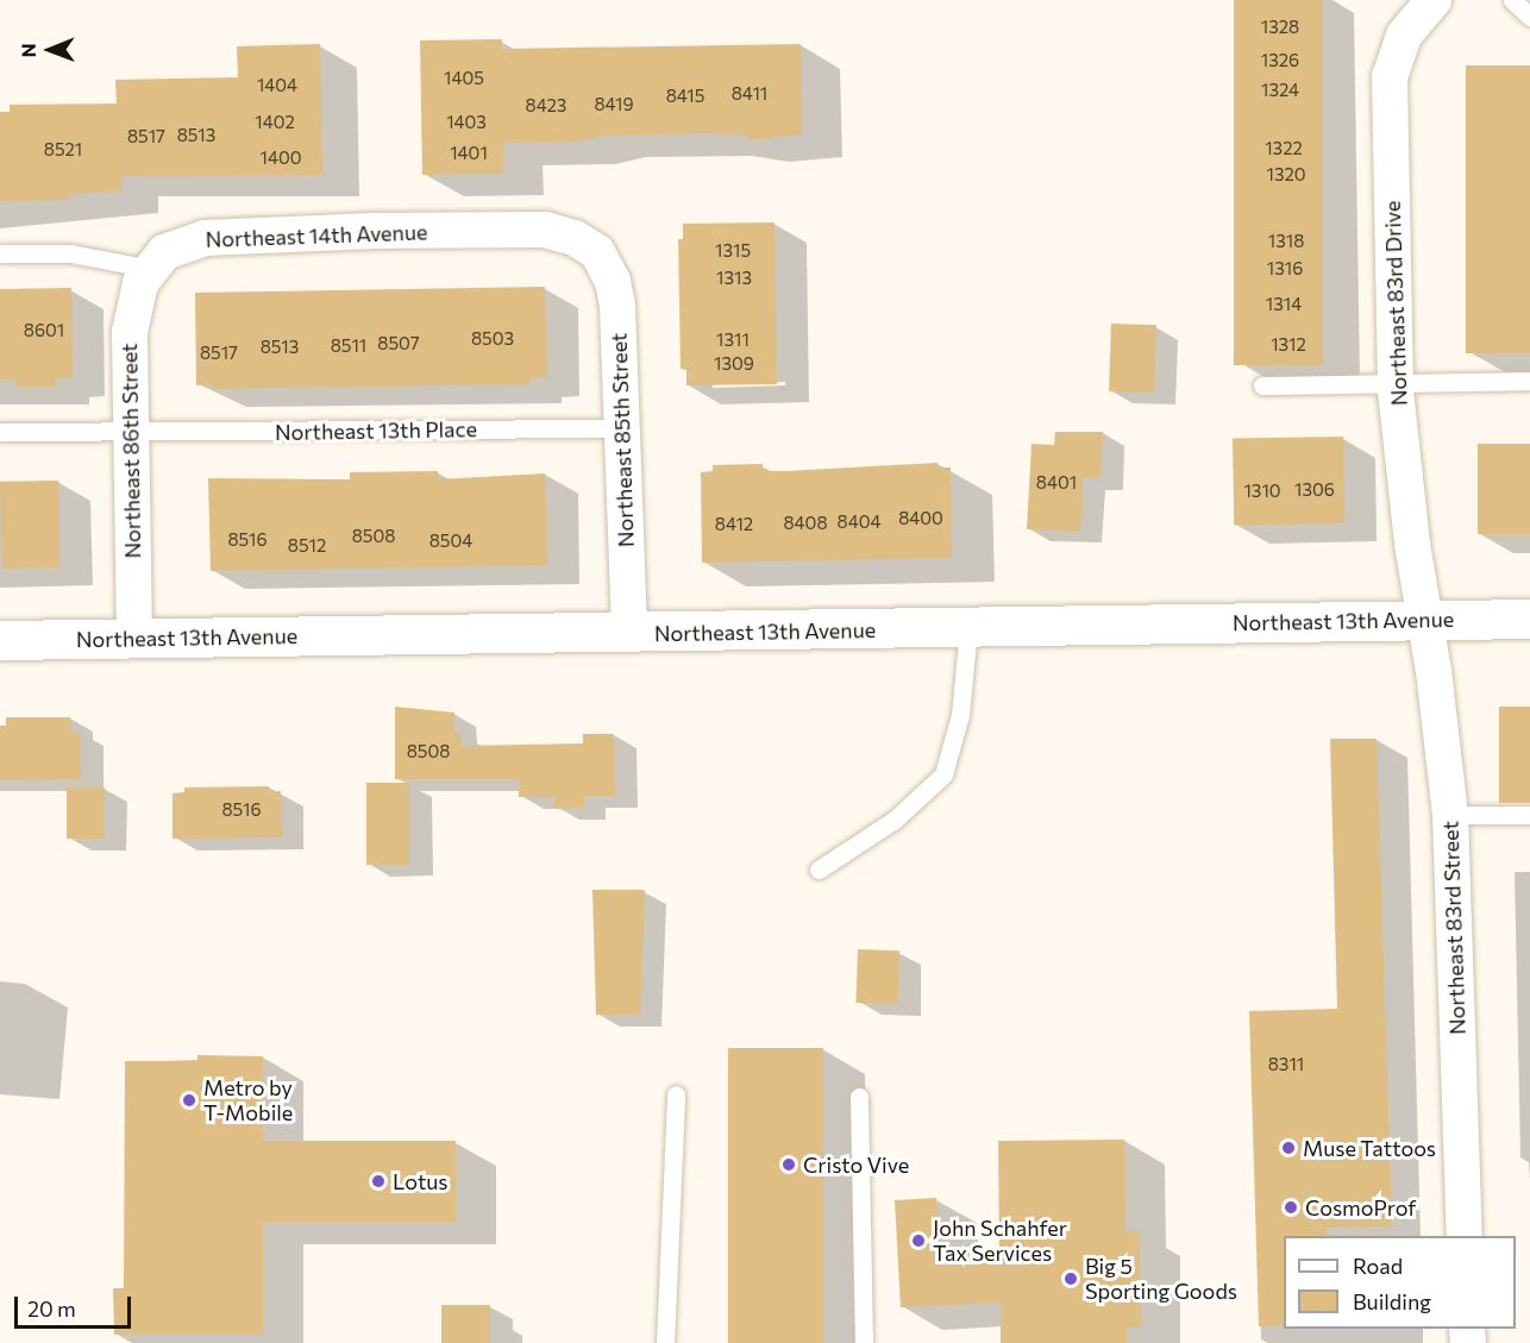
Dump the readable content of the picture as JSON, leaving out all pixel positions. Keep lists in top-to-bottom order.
{
  "streets": {
    "street": [
      "Northeast 14th Avenue",
      "Northeast 83rd Drive",
      "Northeast 85th Street",
      "Northeast 86th Street",
      "Northeast 13th Avenue",
      "Northeast 83rd Street"
    ],
    "lane": ["Northeast 13th Place"]
  },
  "crossings": [
    ["Northeast 14th Avenue", "Northeast 85th Street"],
    ["Northeast 14th Avenue", "Northeast 86th Street"],
    ["Northeast 83rd Drive", "Northeast 13th Avenue"],
    ["Northeast 83rd Drive", "Northeast 83rd Street"],
    ["Northeast 13th Place", "Northeast 85th Street"],
    ["Northeast 13th Place", "Northeast 86th Street"],
    ["Northeast 85th Street", "Northeast 13th Avenue"],
    ["Northeast 86th Street", "Northeast 13th Avenue"],
    ["Northeast 13th Avenue", "Northeast 83rd Street"]
  ],
  "places": [
    "Metro by T-Mobile",
    "Muse Tattoos",
    "Cristo Vive",
    "Lotus",
    "CosmoProf",
    "John Schahfer Tax Services",
    "Big 5 Sporting Goods"
  ],
  "house_numbers": [
    "1328",
    "1326",
    "1405",
    "1404",
    "1324",
    "8411",
    "8415",
    "8419",
    "8423",
    "1402",
    "1403",
    "8513",
    "8517",
    "1322",
    "8521",
    "1401",
    "1400",
    "1320",
    "1318",
    "1315",
    "1316",
    "1313",
    "1314",
    "8601",
    "8503",
    "1311",
    "8507",
    "1312",
    "8511",
    "8513",
    "8517",
    "1309",
    "8401",
    "1306",
    "1310",
    "8400",
    "8404",
    "8408",
    "8412",
    "8508",
    "8516",
    "8504",
    "8512",
    "8508",
    "8516",
    "8311"
  ],
  "legend": ["Road", "Building"],
  "scale_bar": "20 m",
  "north": "left"
}
